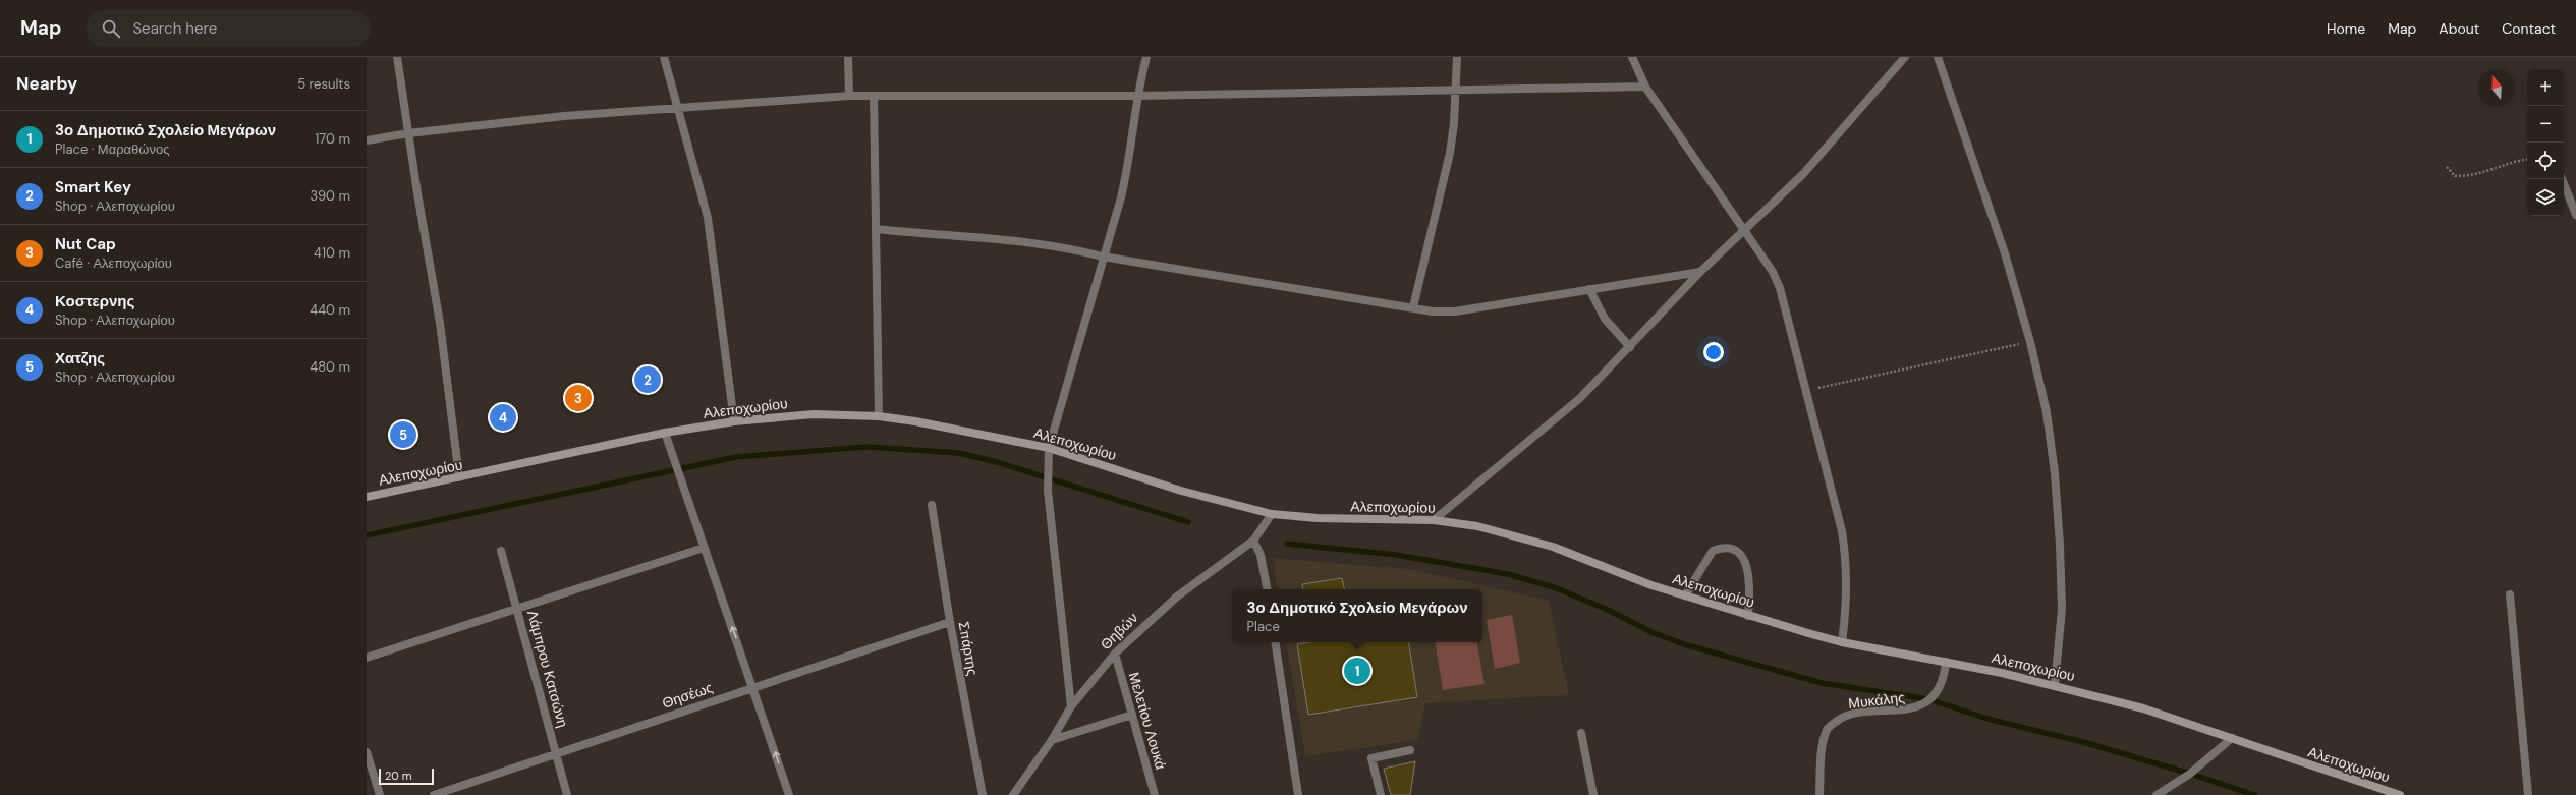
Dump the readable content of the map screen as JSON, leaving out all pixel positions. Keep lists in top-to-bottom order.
{
  "streets": {
    "main road": ["Αλεποχωρίου"],
    "street": [
      "Θηβών",
      "Σπάρτης",
      "Λάμπρου Κατσώνη",
      "Θησέως",
      "Μυκάλης",
      "Μελετίου Λουκά"
    ]
  },
  "crossings": [
    ["Αλεποχωρίου", "Θηβών"],
    ["Αλεποχωρίου", "Μυκάλης"],
    ["Θηβών", "Μελετίου Λουκά"],
    ["Σπάρτης", "Θησέως"],
    ["Λάμπρου Κατσώνη", "Θησέως"]
  ],
  "scale_bar": "20 m",
  "north": "top",
  "page": {
    "header": "Map",
    "search": "Search here",
    "nav": [
      "Home",
      "Map",
      "About",
      "Contact"
    ],
    "heading": ["Nearby", "5 results"],
    "map_buttons": ["+", "−"],
    "list": [
      {
        "mark": "1",
        "name": "3ο Δημοτικό Σχολείο Μεγάρων",
        "note": "Place · Μαραθώνος",
        "value": "170 m"
      },
      {
        "mark": "2",
        "name": "Smart Key",
        "note": "Shop · Αλεποχωρίου",
        "value": "390 m"
      },
      {
        "mark": "3",
        "name": "Nut Cap",
        "note": "Café · Αλεποχωρίου",
        "value": "410 m"
      },
      {
        "mark": "4",
        "name": "Κοστερνης",
        "note": "Shop · Αλεποχωρίου",
        "value": "440 m"
      },
      {
        "mark": "5",
        "name": "Χατζης",
        "note": "Shop · Αλεποχωρίου",
        "value": "480 m"
      }
    ],
    "pins": [
      "2",
      "3",
      "4",
      "5",
      "1"
    ],
    "popup": ["3ο Δημοτικό Σχολείο Μεγάρων", "Place"],
    "scale": "20 m"
  }
}
